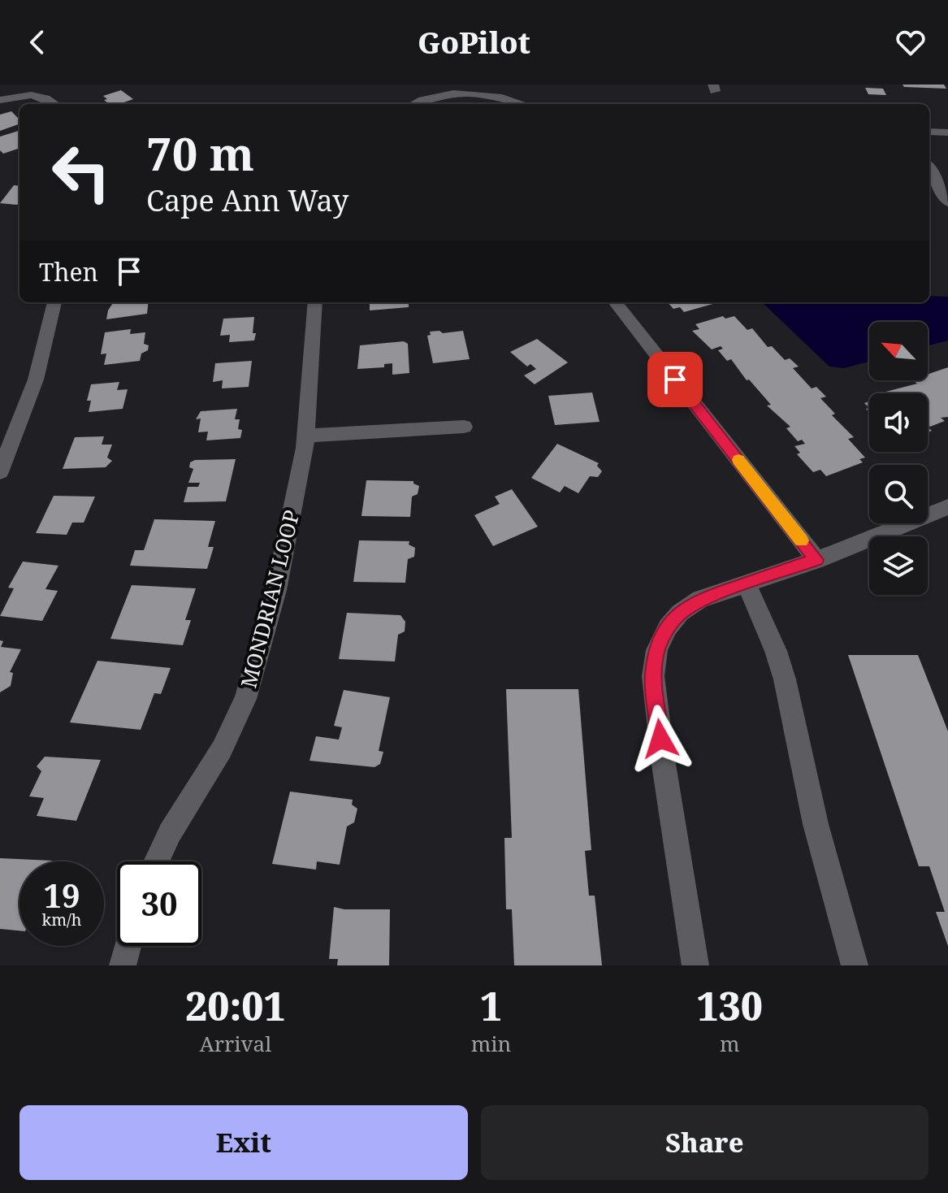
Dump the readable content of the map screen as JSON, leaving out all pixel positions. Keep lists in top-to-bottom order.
{
  "streets": {
    "street": ["MONDRIAN LOOP"]
  },
  "north": "top left",
  "page": {
    "header": "GoPilot",
    "turn": ["70 m", "Cape Ann Way"],
    "then": "Then",
    "speed": "19 km/h",
    "limit": "30",
    "eta": [
      "20:01",
      "Arrival",
      "1",
      "min",
      "130",
      "m"
    ],
    "buttons": ["Exit", "Share"]
  }
}
